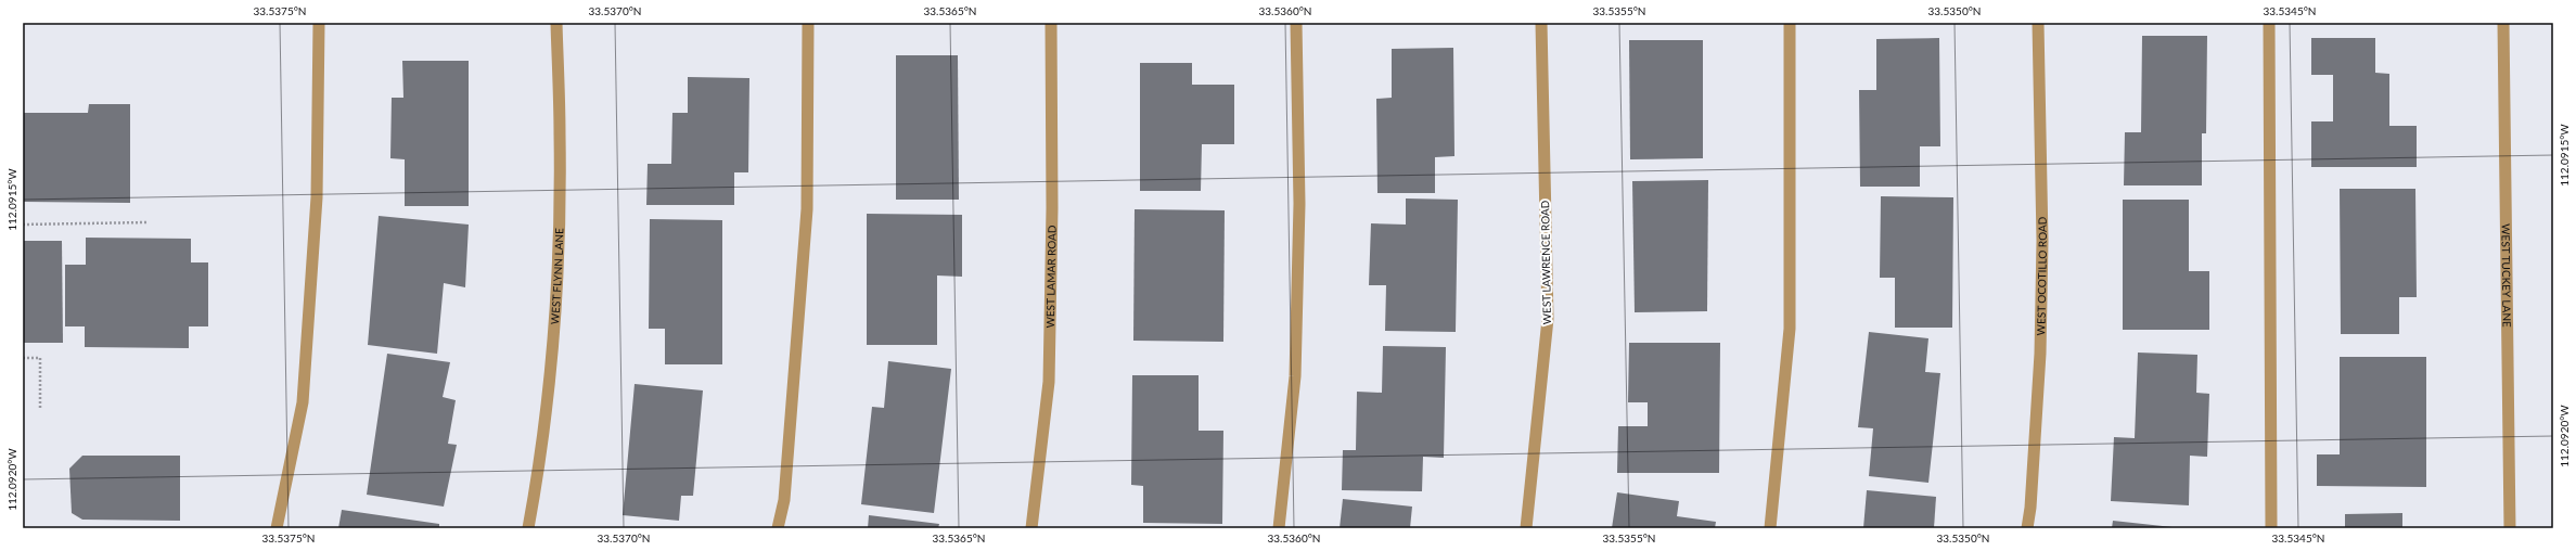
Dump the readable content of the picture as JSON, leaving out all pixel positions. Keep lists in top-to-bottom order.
{
  "streets": {
    "street": [
      "WEST LAWRENCE ROAD",
      "WEST LAMAR ROAD",
      "WEST OCOTILLO ROAD",
      "WEST TUCKEY LANE",
      "WEST FLYNN LANE"
    ]
  },
  "coordinates": [
    "33.5375°N",
    "33.5370°N",
    "33.5365°N",
    "33.5360°N",
    "33.5355°N",
    "33.5350°N",
    "33.5345°N",
    "112.0915°W",
    "112.0920°W"
  ]
}
